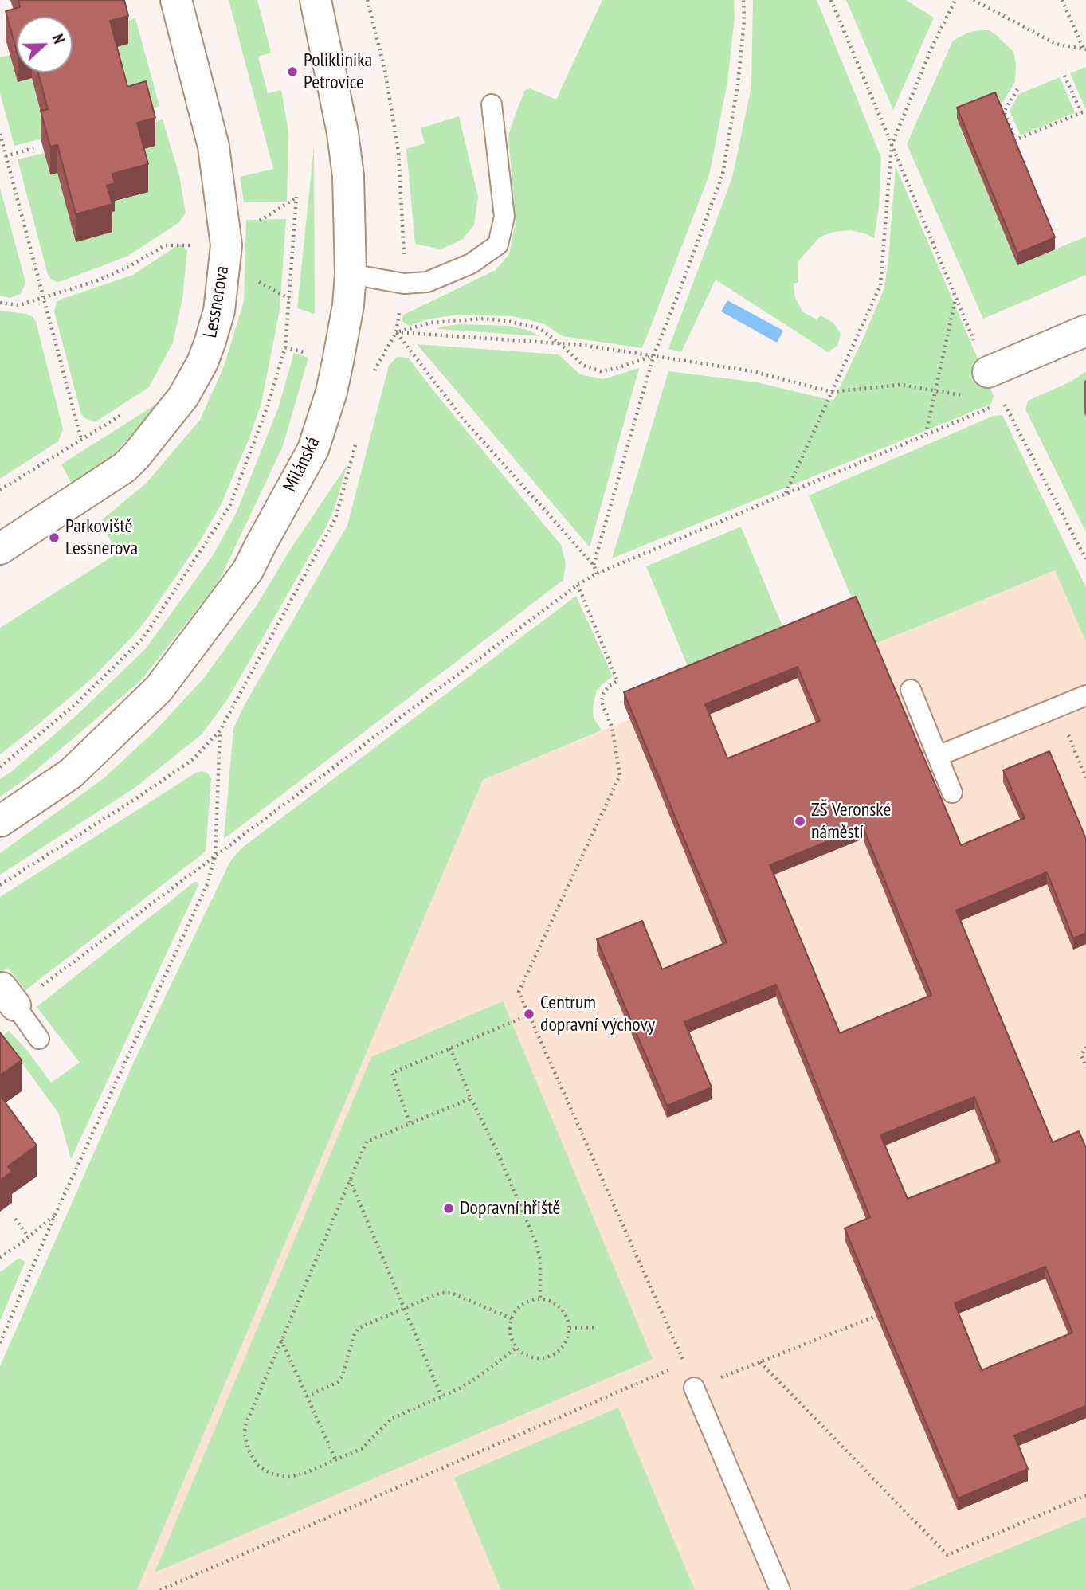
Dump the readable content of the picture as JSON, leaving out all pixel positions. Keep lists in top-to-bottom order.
{
  "streets": {
    "street": ["Lessnerova", "Milánská"]
  },
  "places": [
    "Poliklinika Petrovice",
    "Parkoviště Lessnerova",
    "ZŠ Veronské náměstí",
    "Centrum dopravní výchovy",
    "Dopravní hřiště"
  ],
  "north": "right"
}
